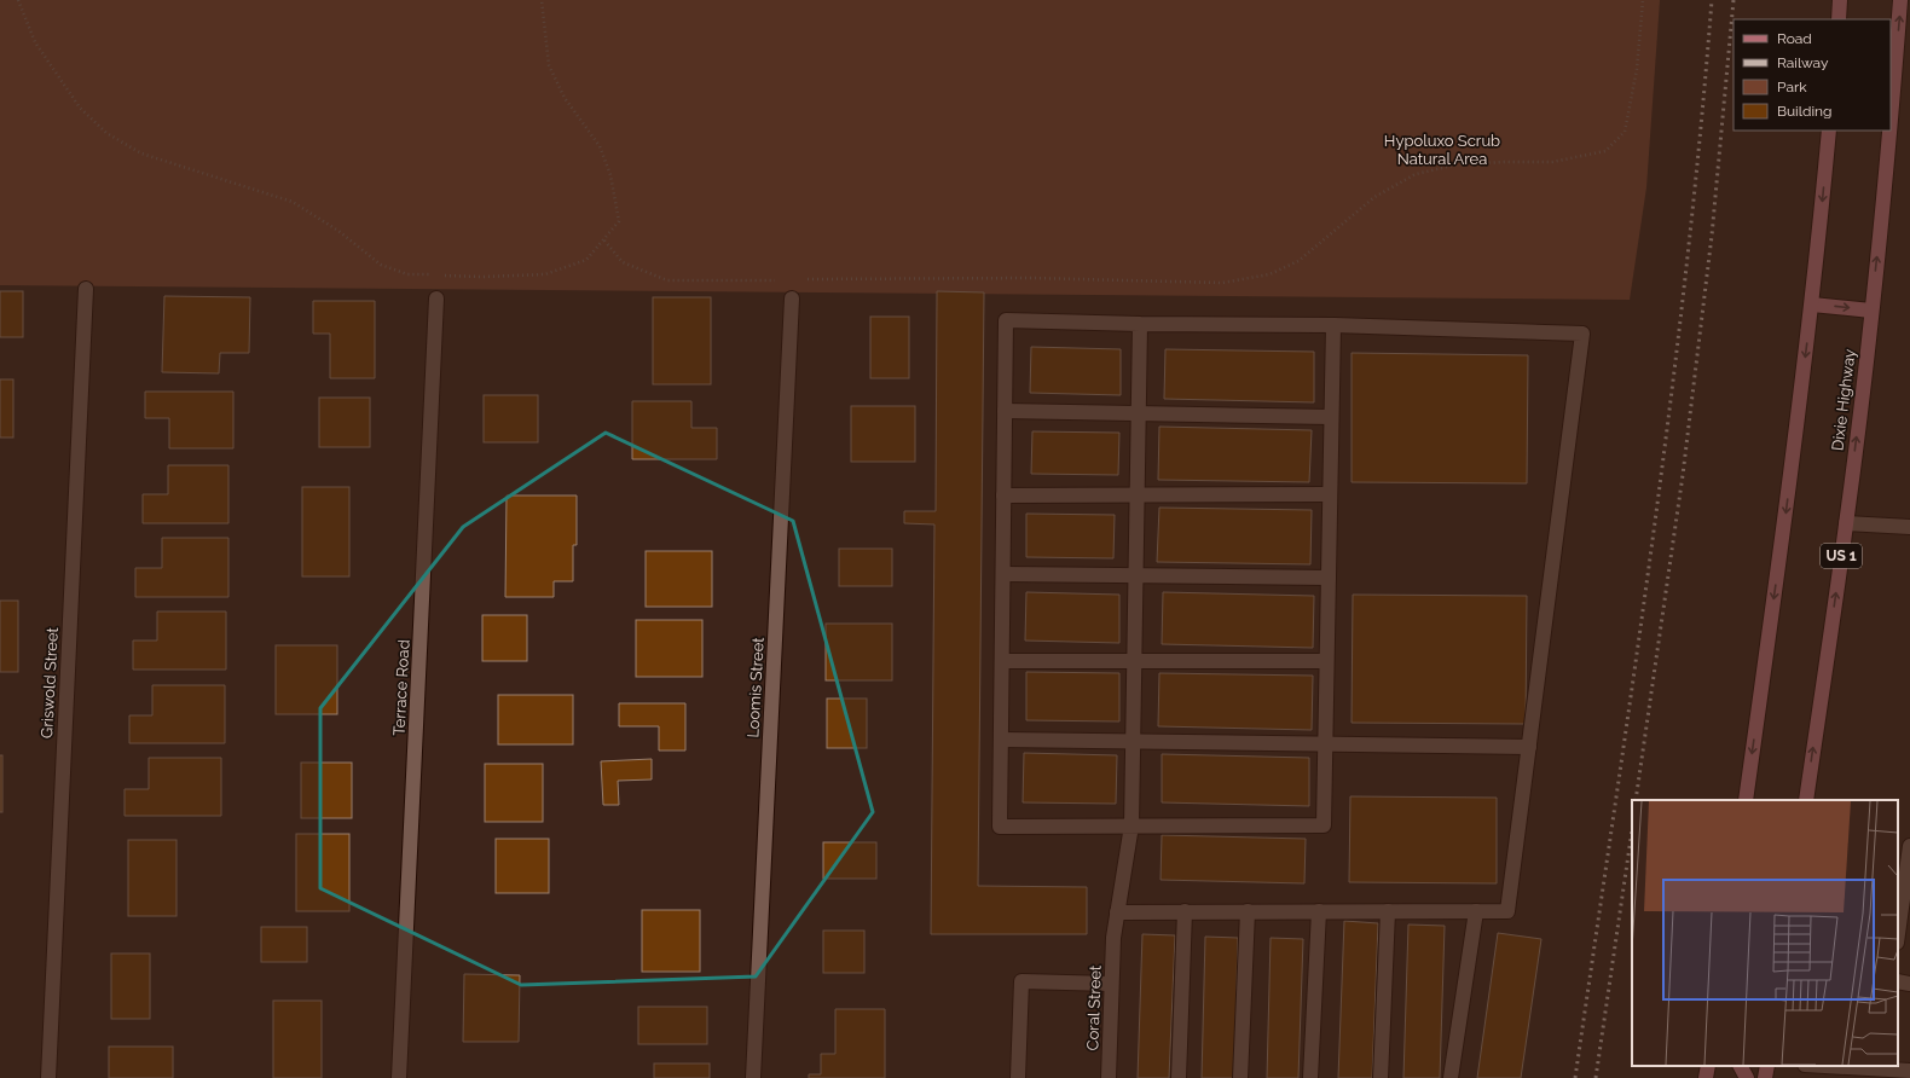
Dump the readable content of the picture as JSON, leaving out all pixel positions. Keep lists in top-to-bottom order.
{
  "streets": {
    "main road": ["Dixie Highway", "US 1"],
    "street": [
      "Griswold Street",
      "Terrace Road",
      "Loomis Street",
      "Coral Street"
    ]
  },
  "parks": ["Hypoluxo Scrub Natural Area"],
  "legend": [
    "Road",
    "Railway",
    "Park",
    "Building"
  ]
}
